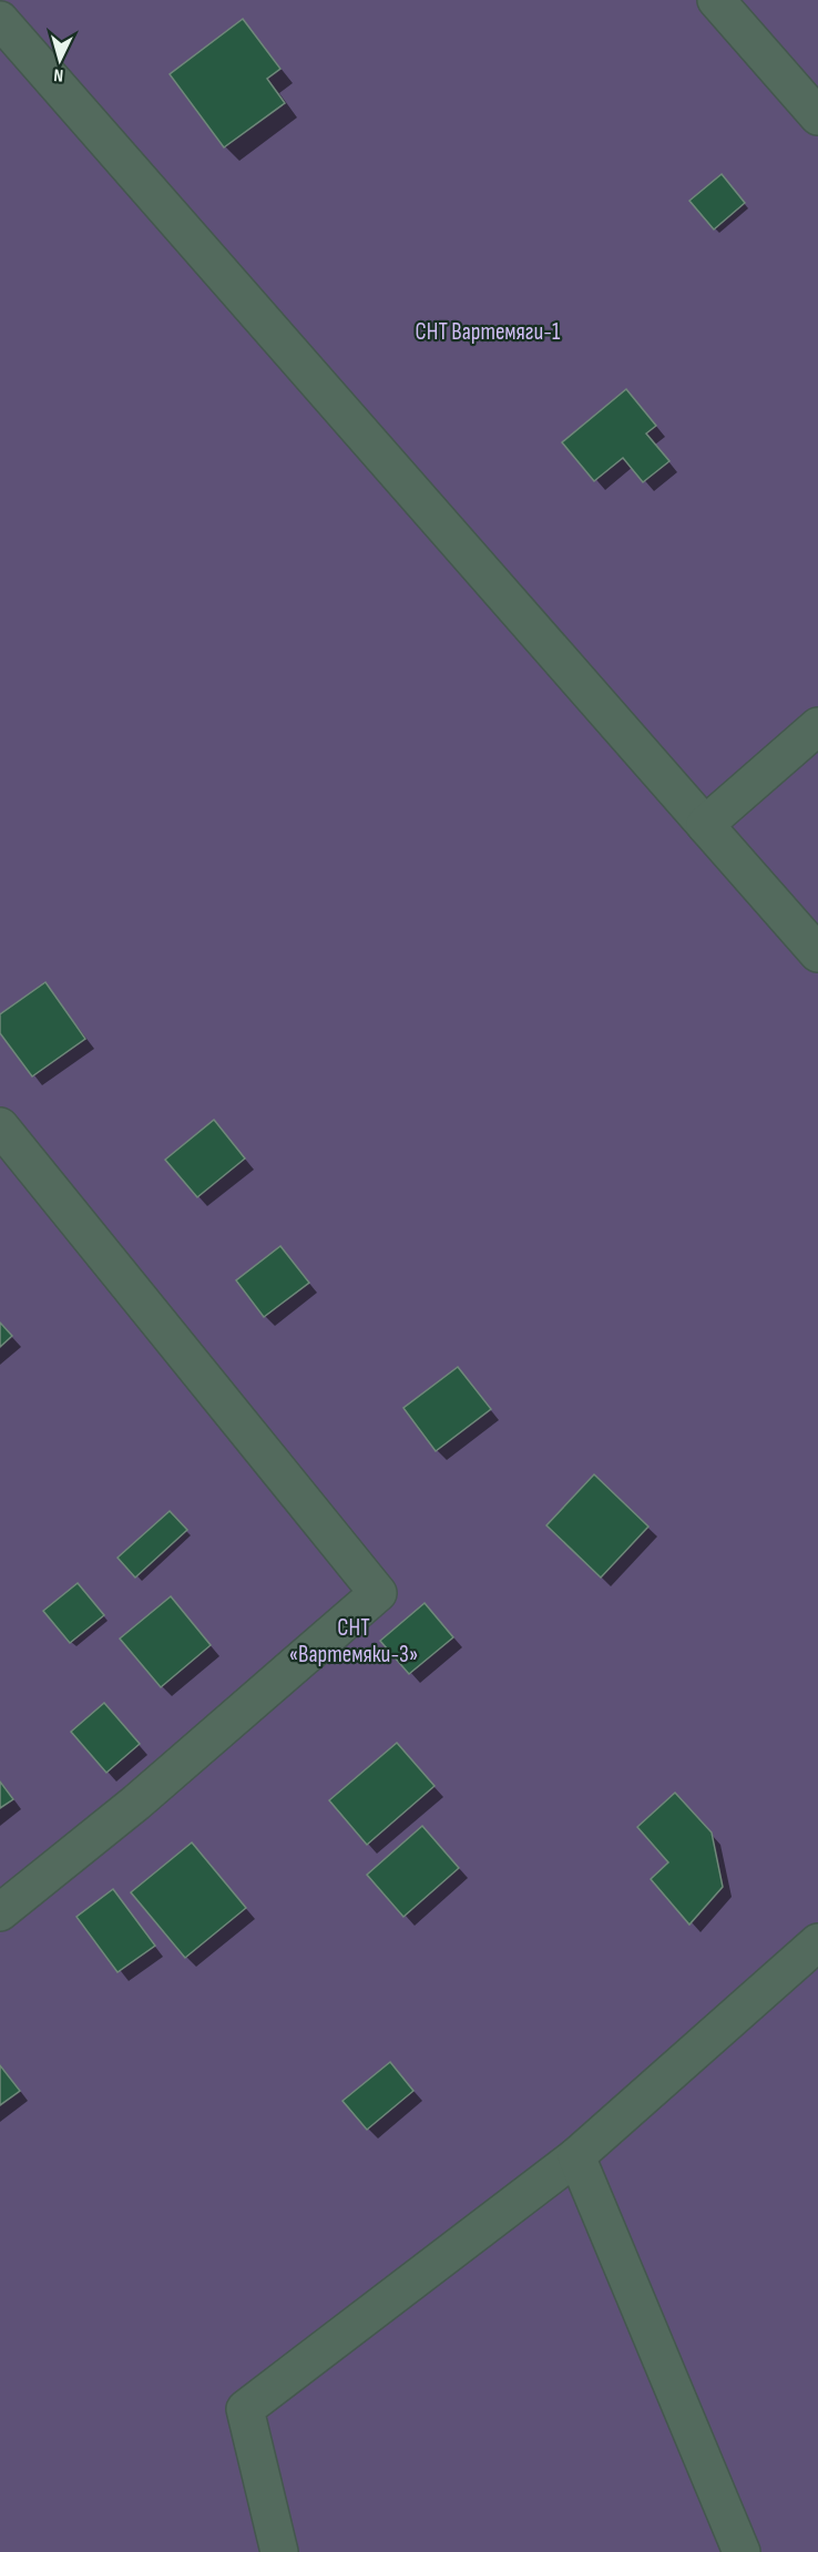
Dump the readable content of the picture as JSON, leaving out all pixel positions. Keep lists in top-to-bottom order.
{
  "parks": ["СНТ Вартемяги-1", "СНТ «Вартемяки-3»"],
  "north": "bottom"
}
